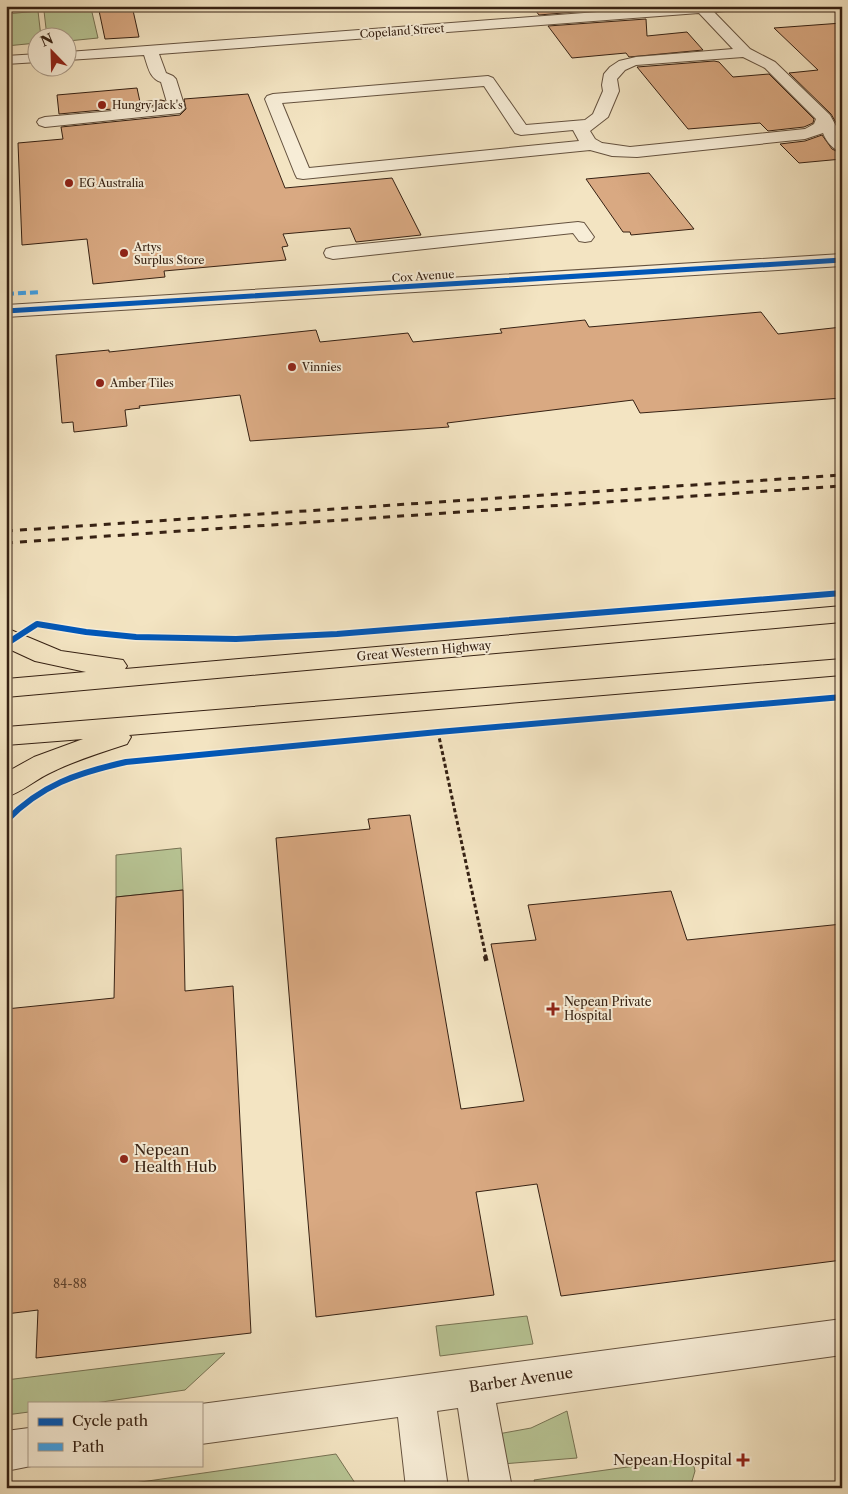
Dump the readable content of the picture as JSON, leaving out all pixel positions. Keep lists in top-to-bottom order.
{
  "streets": {
    "highway": ["Great Western Highway"],
    "street": ["Copeland Street", "Cox Avenue", "Barber Avenue"]
  },
  "places": {
    "other": [
      "Hungry Jack's",
      "EG Australia",
      "Artys Surplus Store",
      "Vinnies",
      "Amber Tiles",
      "Nepean Health Hub"
    ],
    "health": ["Nepean Private Hospital", "Nepean Hospital"]
  },
  "house_numbers": ["84-88"],
  "legend": ["Cycle path", "Path"],
  "north": "top left"
}
